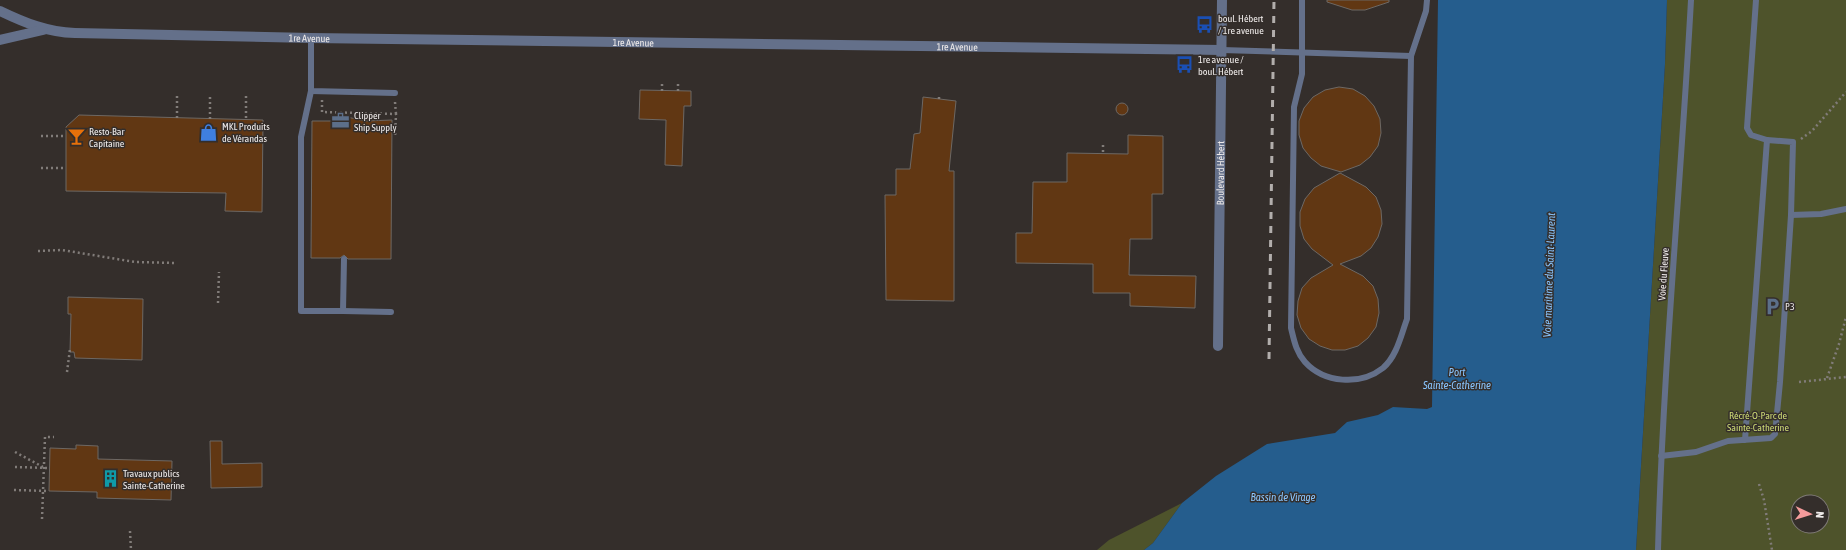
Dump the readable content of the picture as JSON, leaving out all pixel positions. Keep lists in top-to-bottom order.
{
  "streets": {
    "street": ["1re Avenue", "Boulevard Hébert"],
    "lane": ["Voie du Fleuve"]
  },
  "crossings": [
    ["1re Avenue", "Boulevard Hébert"]
  ],
  "water": ["Voie maritime du Saint-Laurent", "Port Sainte-Catherine", "Bassin de Virage"],
  "parks": ["Récré-O-Parc de Sainte-Catherine"],
  "places": {
    "bus stop": ["boul. Hébert / 1re avenue", "1re avenue / boul. Hébert"],
    "office": ["Clipper Ship Supply"],
    "shop": ["MKL Produits de Vérandas"],
    "bar": ["Resto-Bar Capitaine"],
    "parking": ["P3"],
    "building": ["Travaux publics Sainte-Catherine"]
  },
  "north": "right"
}
